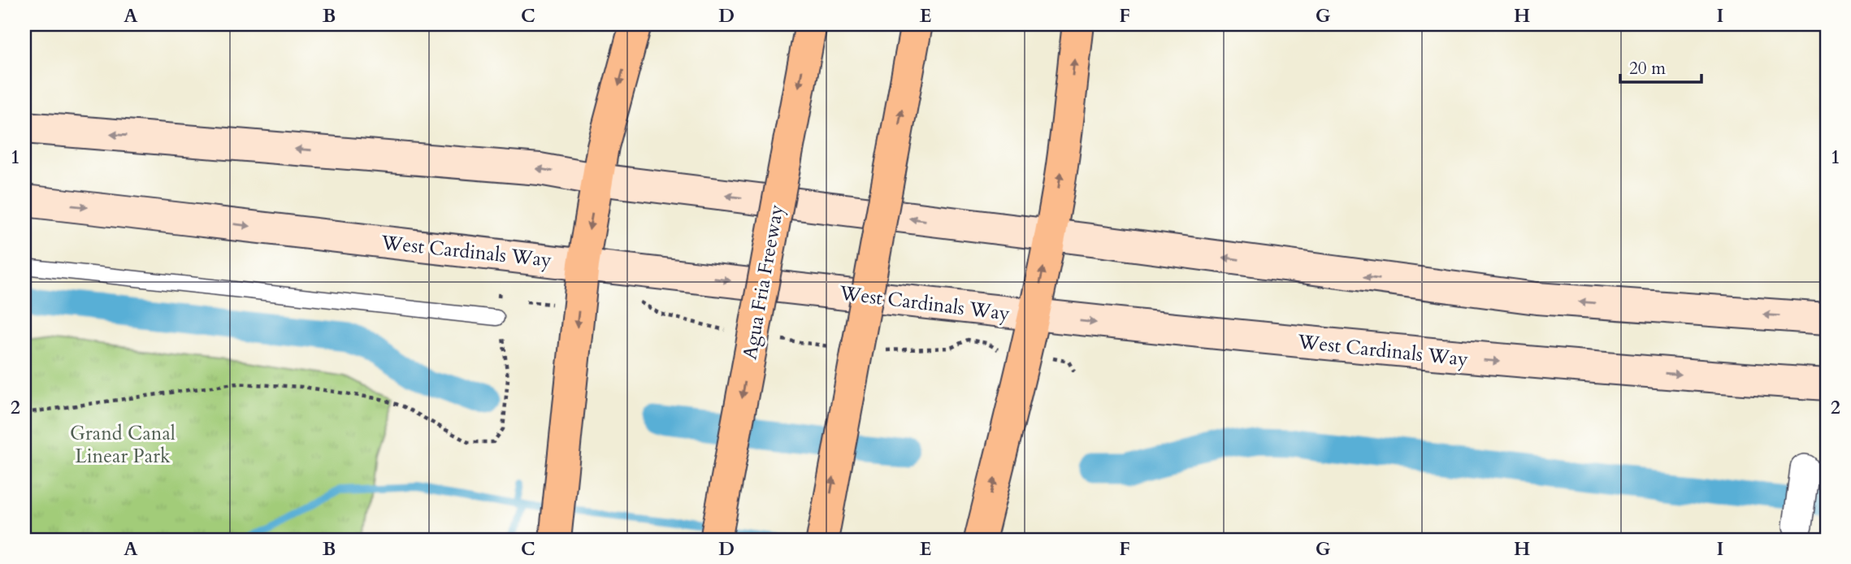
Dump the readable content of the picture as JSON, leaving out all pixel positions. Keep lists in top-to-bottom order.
{
  "streets": {
    "highway": ["Agua Fria Freeway"],
    "main road": ["West Cardinals Way"]
  },
  "parks": ["Grand Canal Linear Park"],
  "scale_bar": "20 m",
  "grid": {
    "columns": [
      "A",
      "B",
      "C",
      "D",
      "E",
      "F",
      "G",
      "H",
      "I"
    ],
    "rows": ["1", "2"]
  }
}
